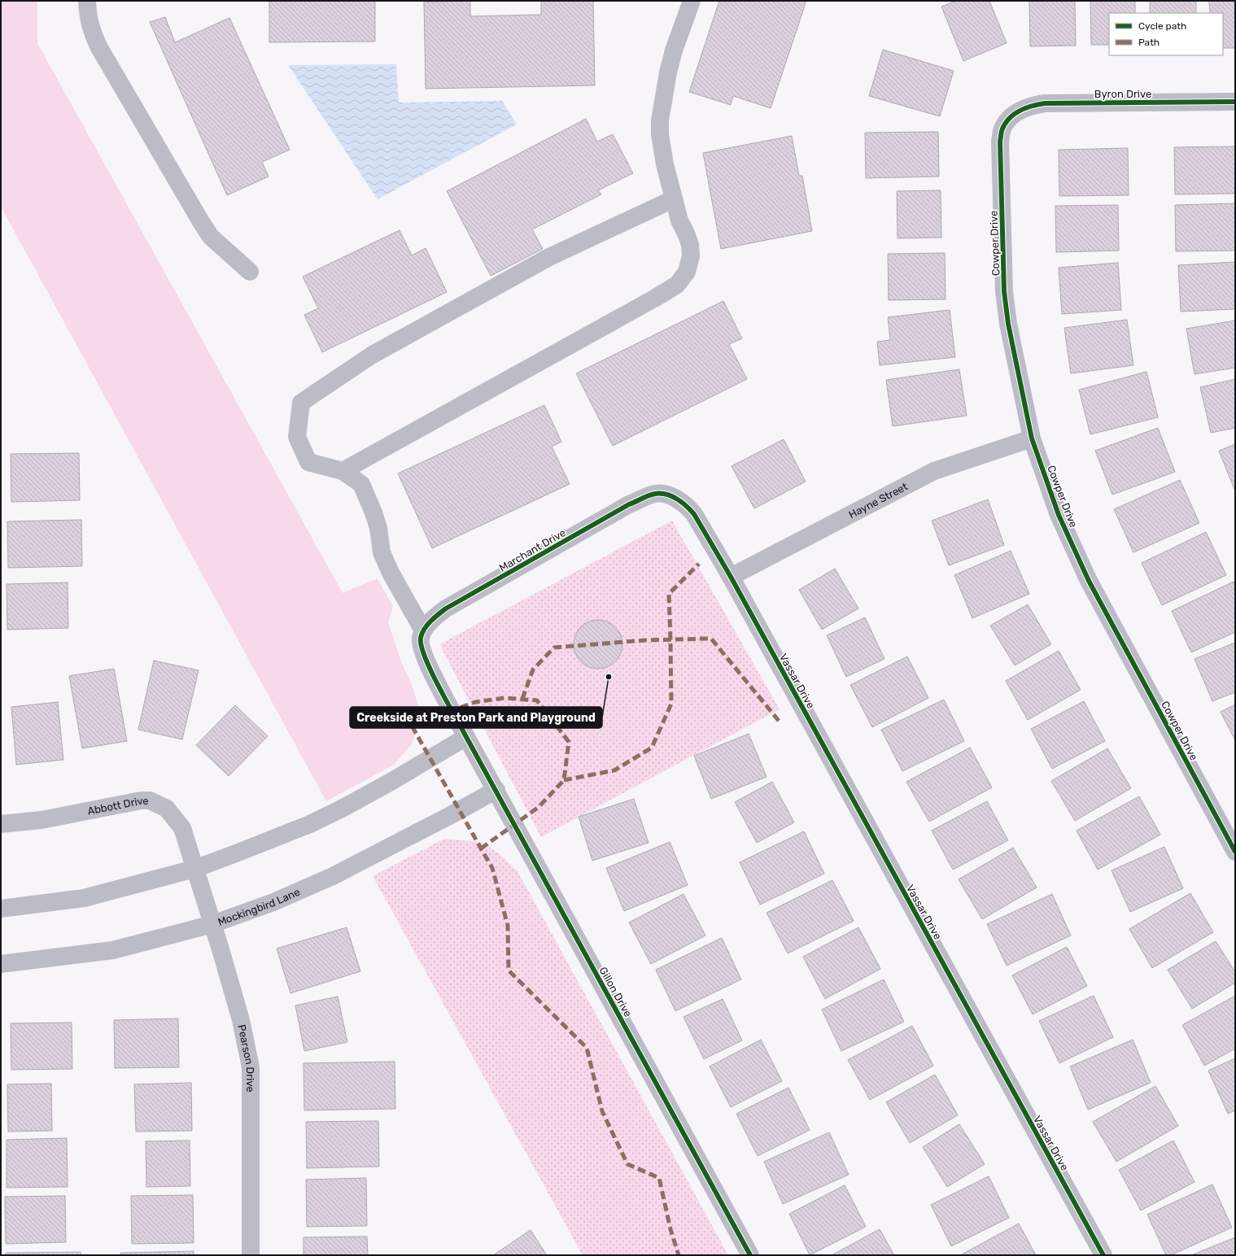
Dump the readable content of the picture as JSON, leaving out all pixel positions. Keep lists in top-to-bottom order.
{
  "streets": {
    "street": [
      "Byron Drive",
      "Cowper Drive",
      "Hayne Street",
      "Marchant Drive",
      "Vassar Drive",
      "Abbott Drive",
      "Mockingbird Lane",
      "Gillon Drive",
      "Pearson Drive"
    ]
  },
  "crossings": [
    ["Byron Drive", "Cowper Drive"],
    ["Cowper Drive", "Hayne Street"],
    ["Hayne Street", "Marchant Drive"],
    ["Hayne Street", "Vassar Drive"],
    ["Marchant Drive", "Vassar Drive"],
    ["Abbott Drive", "Pearson Drive"],
    ["Mockingbird Lane", "Gillon Drive"],
    ["Mockingbird Lane", "Pearson Drive"]
  ],
  "places": ["Creekside at Preston Park and Playground"],
  "legend": ["Cycle path", "Path"]
}
